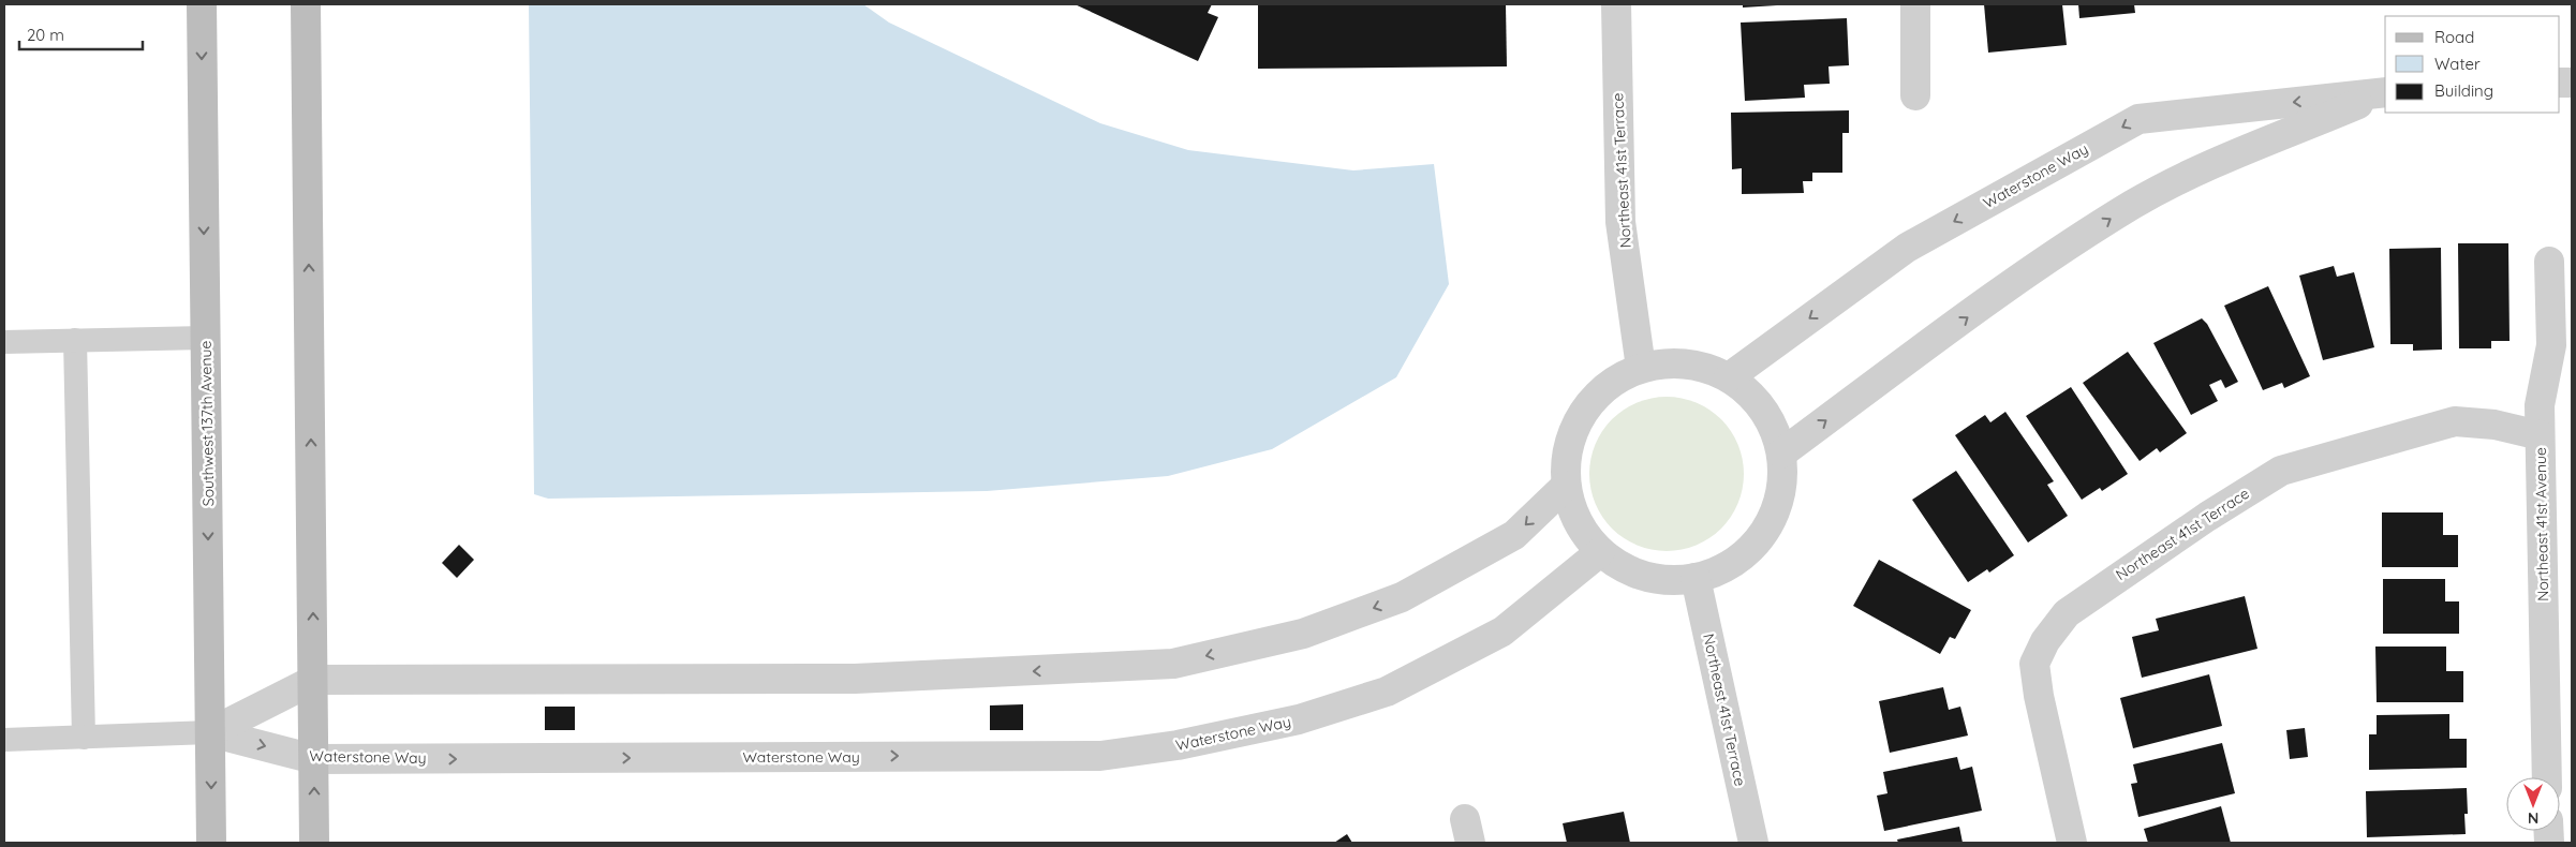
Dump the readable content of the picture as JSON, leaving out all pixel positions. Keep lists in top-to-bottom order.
{
  "streets": {
    "main road": ["Southwest 137th Avenue"],
    "street": ["Northeast 41st Terrace", "Waterstone Way", "Northeast 41st Avenue"]
  },
  "crossings": [
    ["Northeast 41st Terrace", "Northeast 41st Avenue"],
    ["Waterstone Way", "Southwest 137th Avenue"]
  ],
  "legend": ["Road", "Water", "Building"],
  "scale_bar": "20 m",
  "north": "bottom"
}
